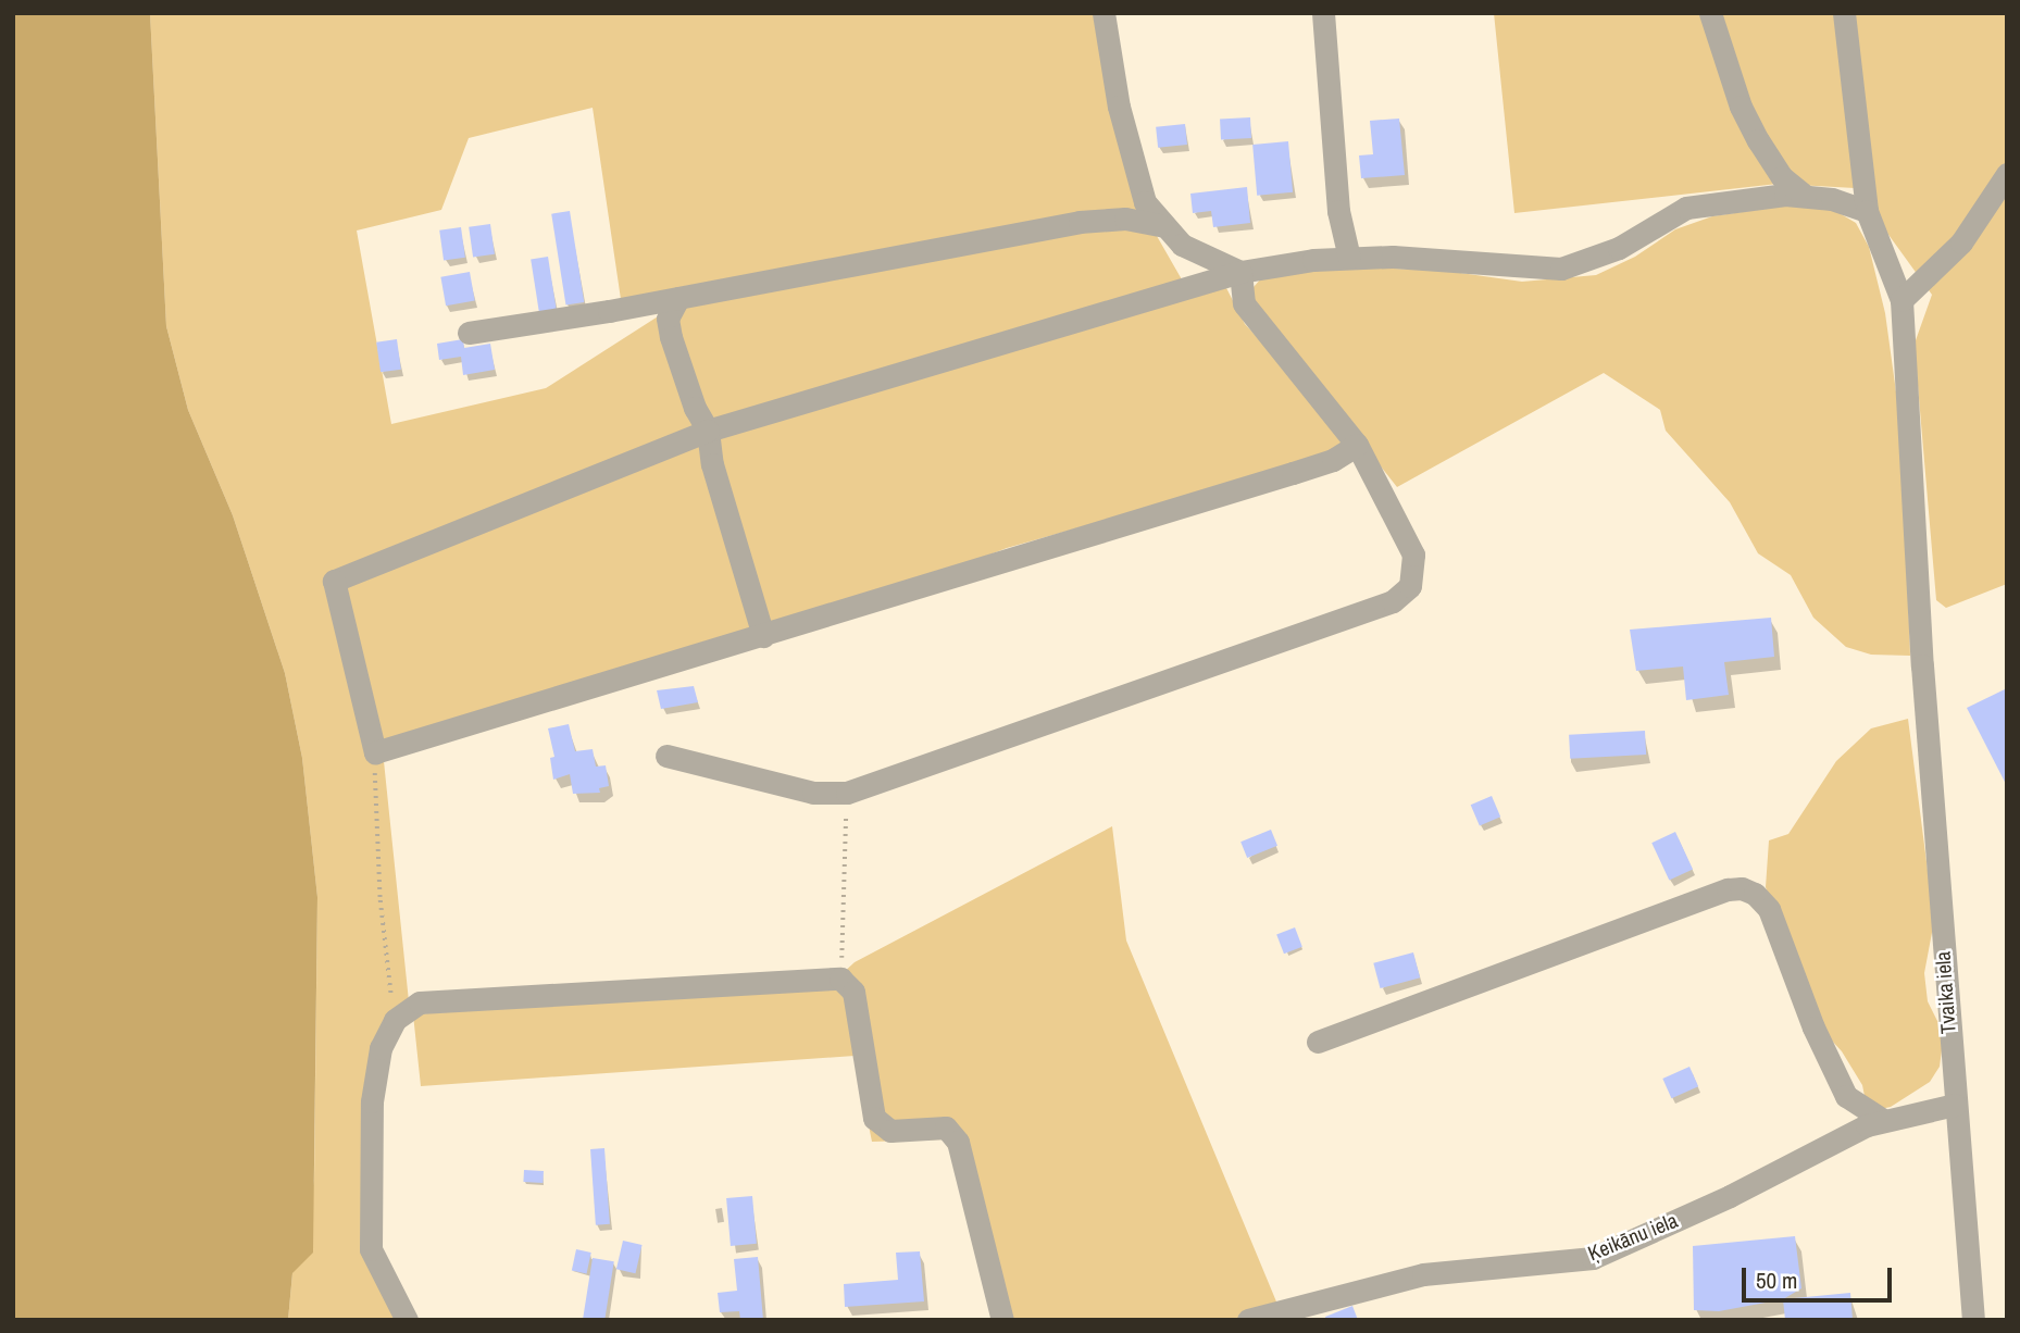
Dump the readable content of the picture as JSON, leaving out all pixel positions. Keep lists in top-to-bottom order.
{
  "streets": {
    "street": ["Tvaika iela", "Ķeikānu iela"]
  },
  "crossings": [
    ["Tvaika iela", "Ķeikānu iela"]
  ],
  "scale_bar": "50 m"
}
